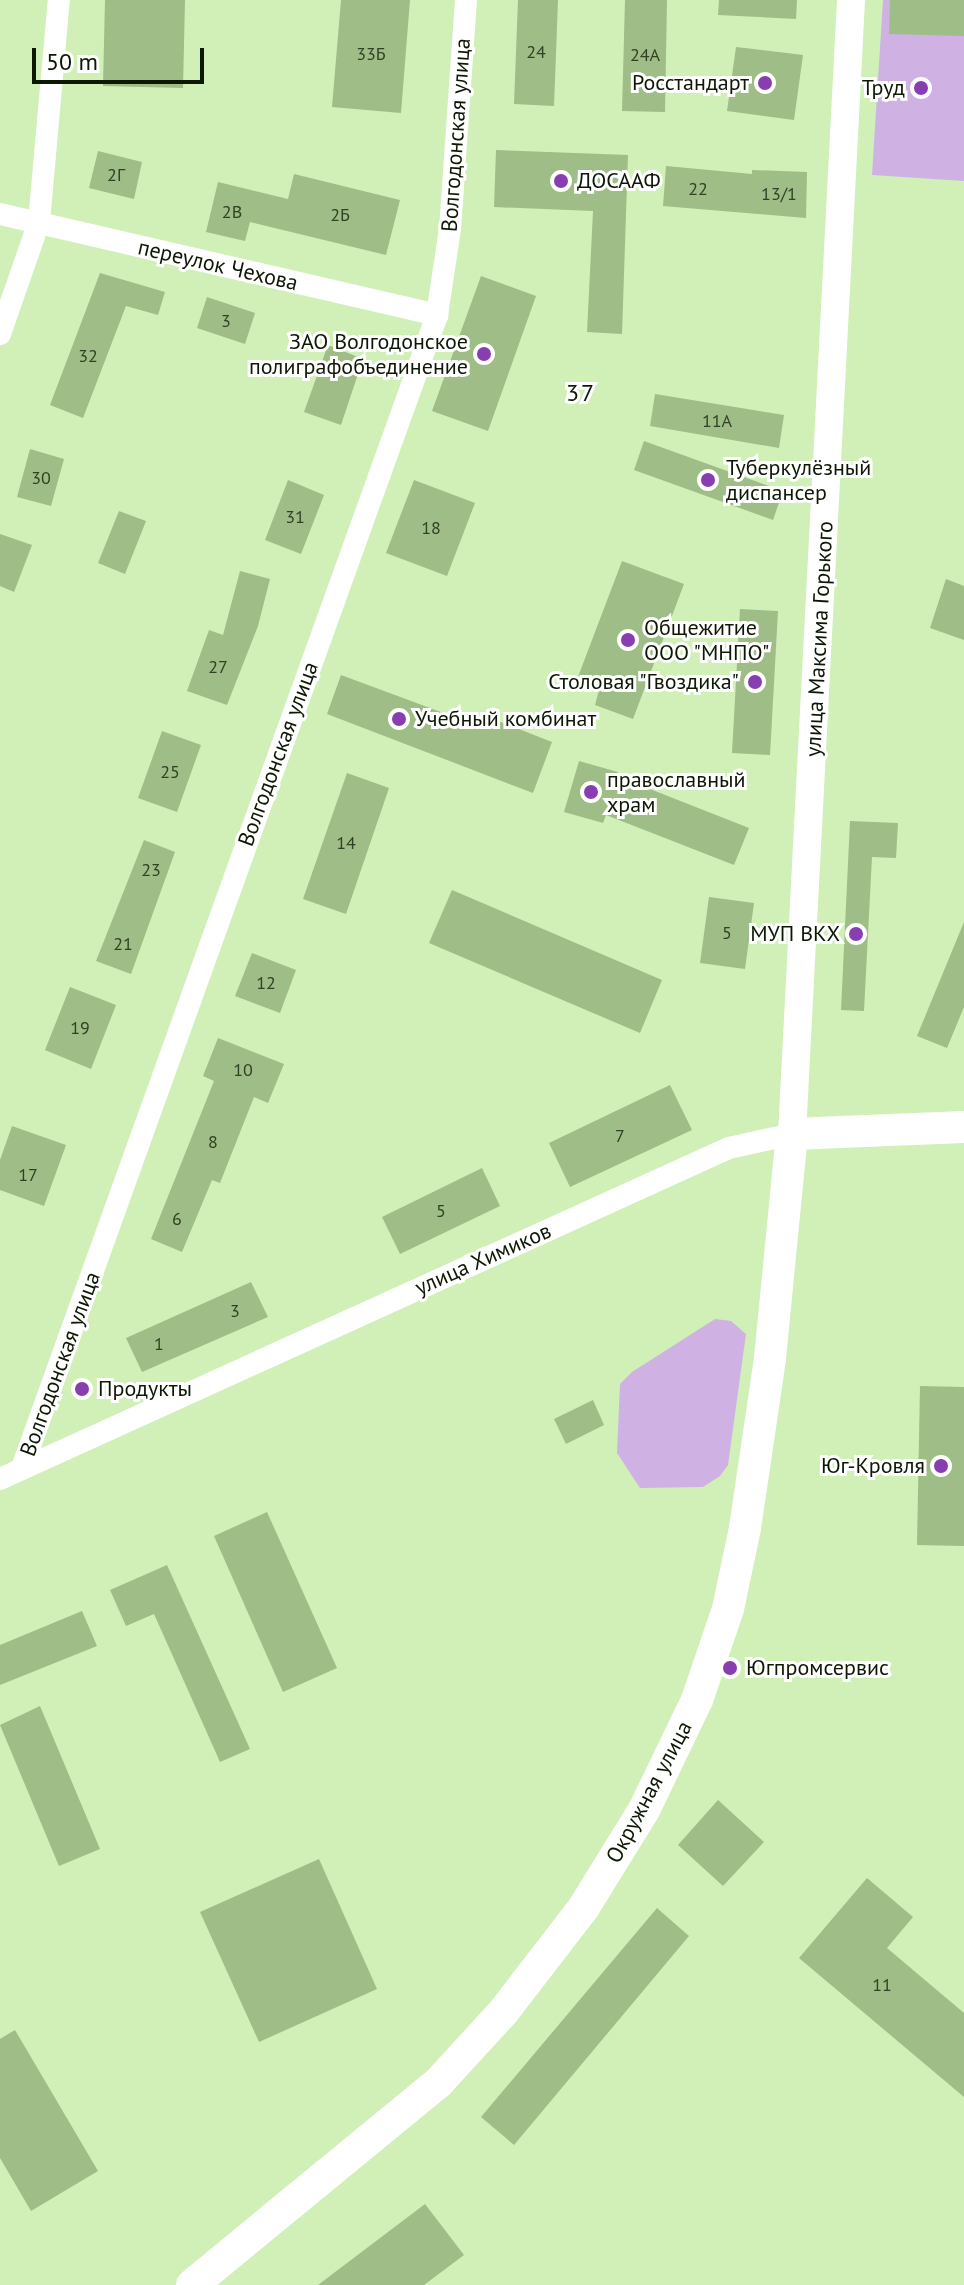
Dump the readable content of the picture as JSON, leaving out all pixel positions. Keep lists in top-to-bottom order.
{
  "streets": {
    "main road": ["улица Химиков", "Окружная улица"],
    "street": ["Волгодонская улица", "переулок Чехова", "улица Максима Горького"]
  },
  "crossings": [
    ["Волгодонская улица", "переулок Чехова"],
    ["Волгодонская улица", "улица Химиков"],
    ["улица Максима Горького", "улица Химиков"],
    ["улица Максима Горького", "Окружная улица"],
    ["улица Химиков", "Окружная улица"]
  ],
  "districts": ["37"],
  "places": [
    "Росстандарт",
    "Труд",
    "ДОСААФ",
    "ЗАО Волгодонское полиграфобъединение",
    "Туберкулёзный диспансер",
    "Общежитие ООО \"МНПО\"",
    "Столовая \"Гвоздика\"",
    "Учебный комбинат",
    "православный храм",
    "МУП ВКХ",
    "Продукты",
    "Юг-Кровля",
    "Югпромсервис"
  ],
  "house_numbers": [
    "24",
    "33Б",
    "24А",
    "2Г",
    "22",
    "13/1",
    "2В",
    "2Б",
    "3",
    "32",
    "11А",
    "30",
    "31",
    "18",
    "27",
    "25",
    "14",
    "23",
    "5",
    "21",
    "12",
    "19",
    "10",
    "7",
    "8",
    "17",
    "5",
    "6",
    "3",
    "1",
    "11"
  ],
  "scale_bar": "50 m"
}
